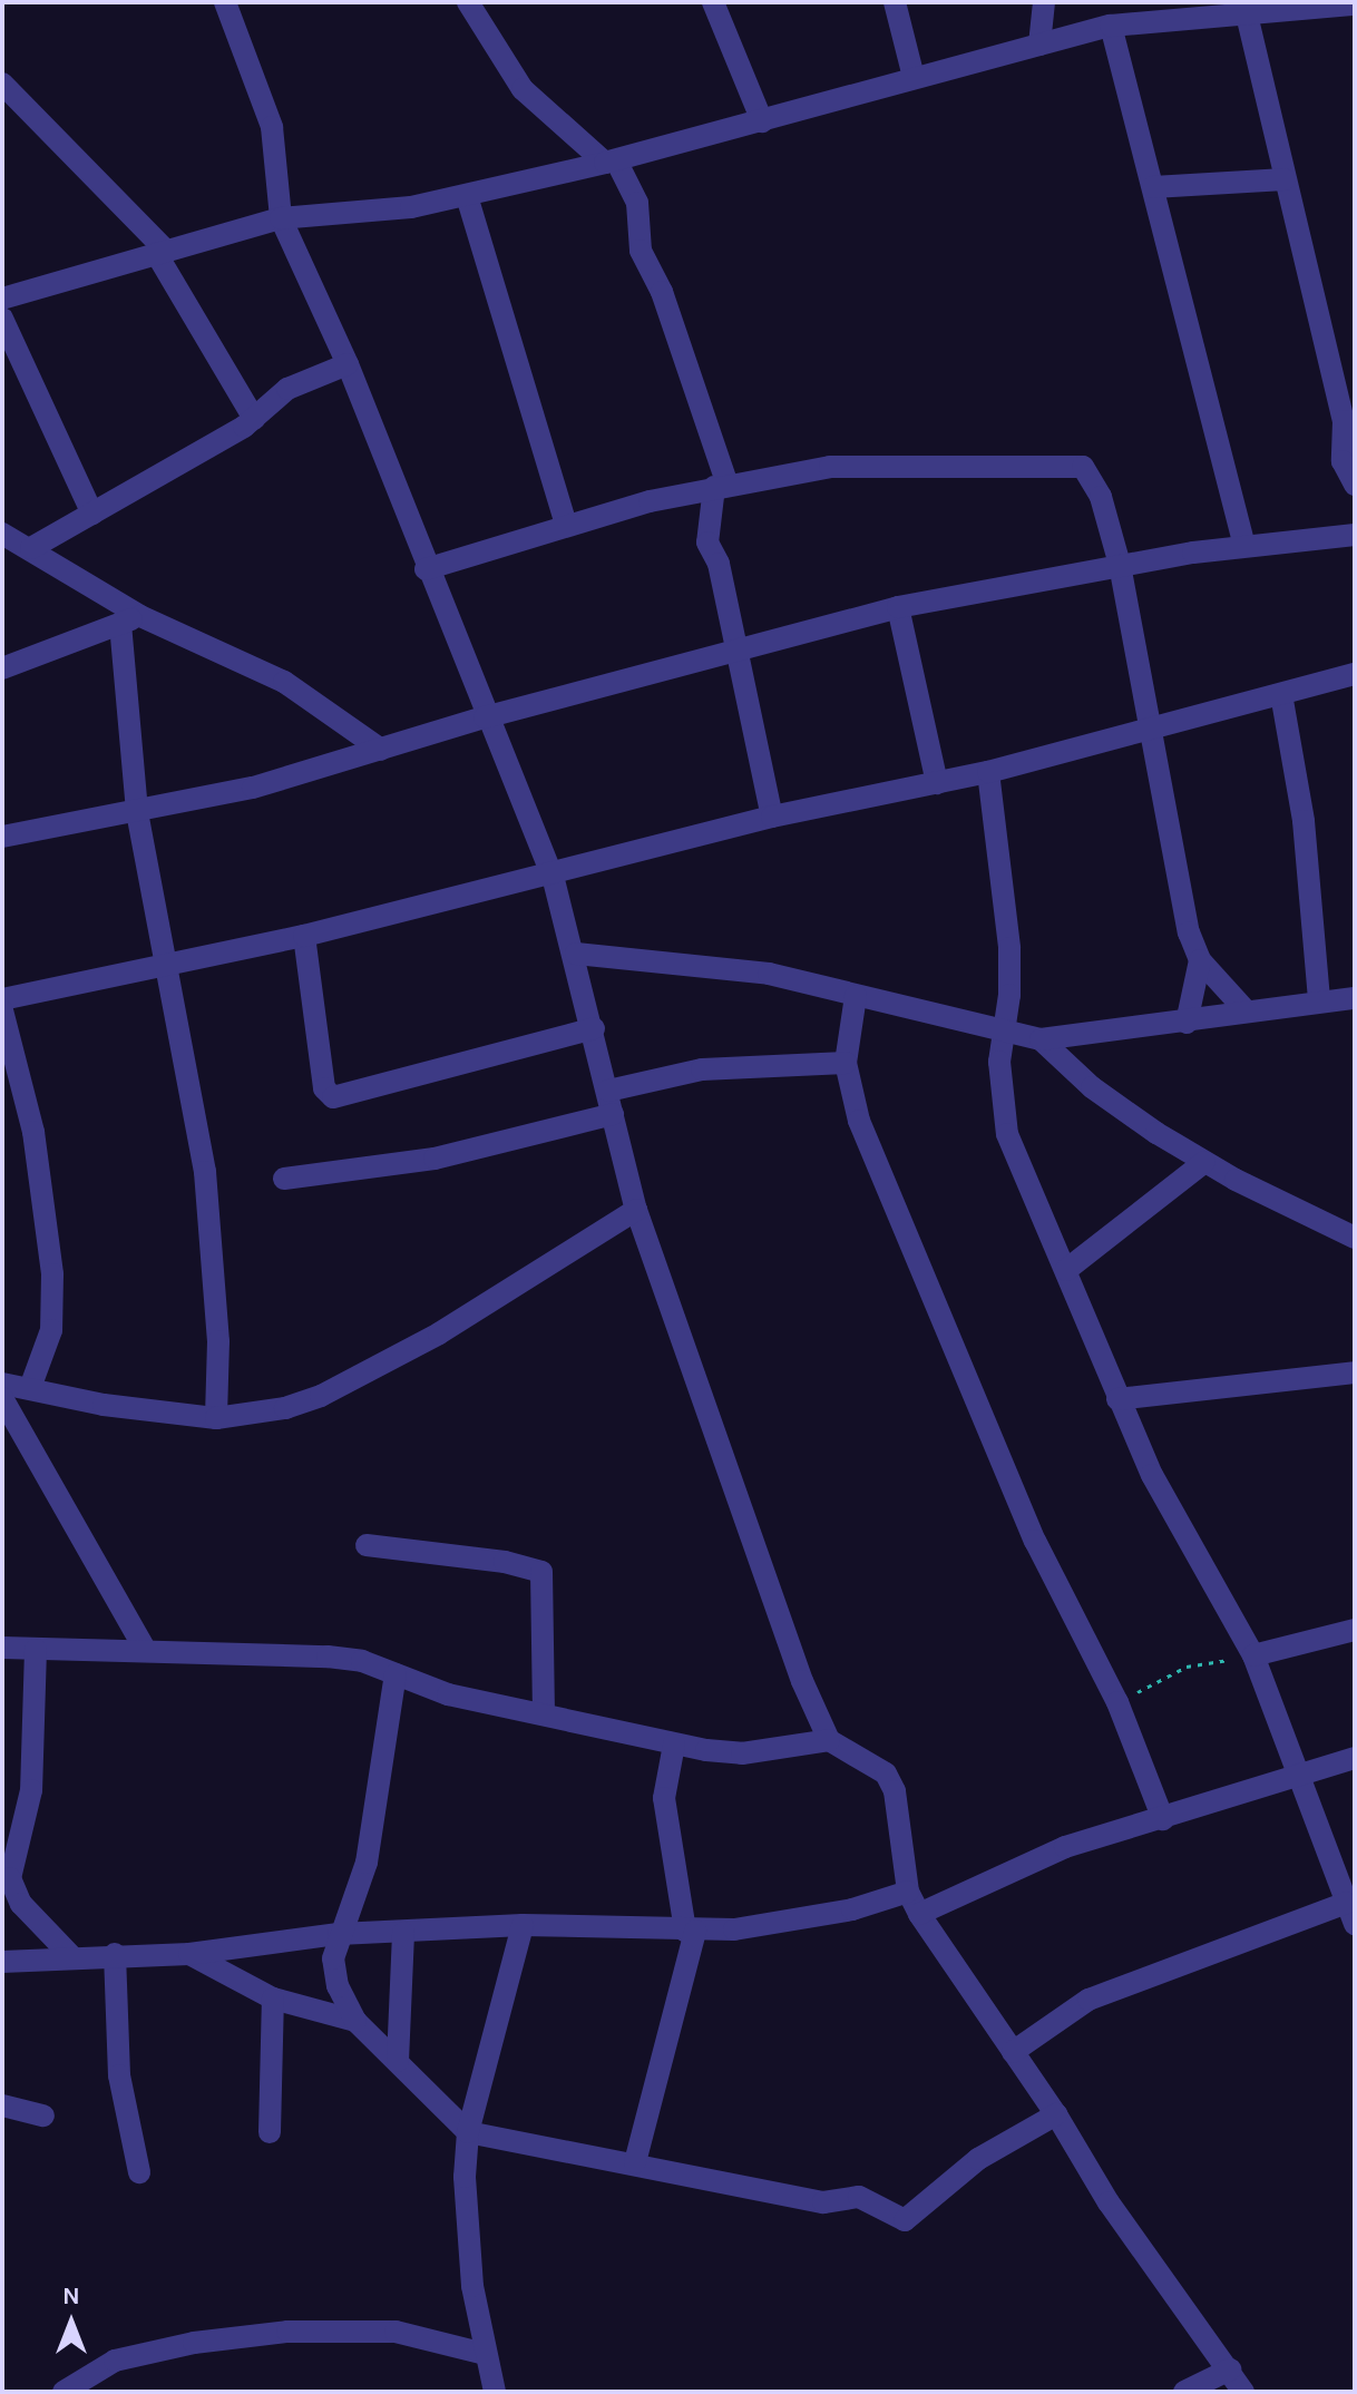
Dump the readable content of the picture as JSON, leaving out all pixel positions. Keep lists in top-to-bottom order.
{
  "north": "top"
}
